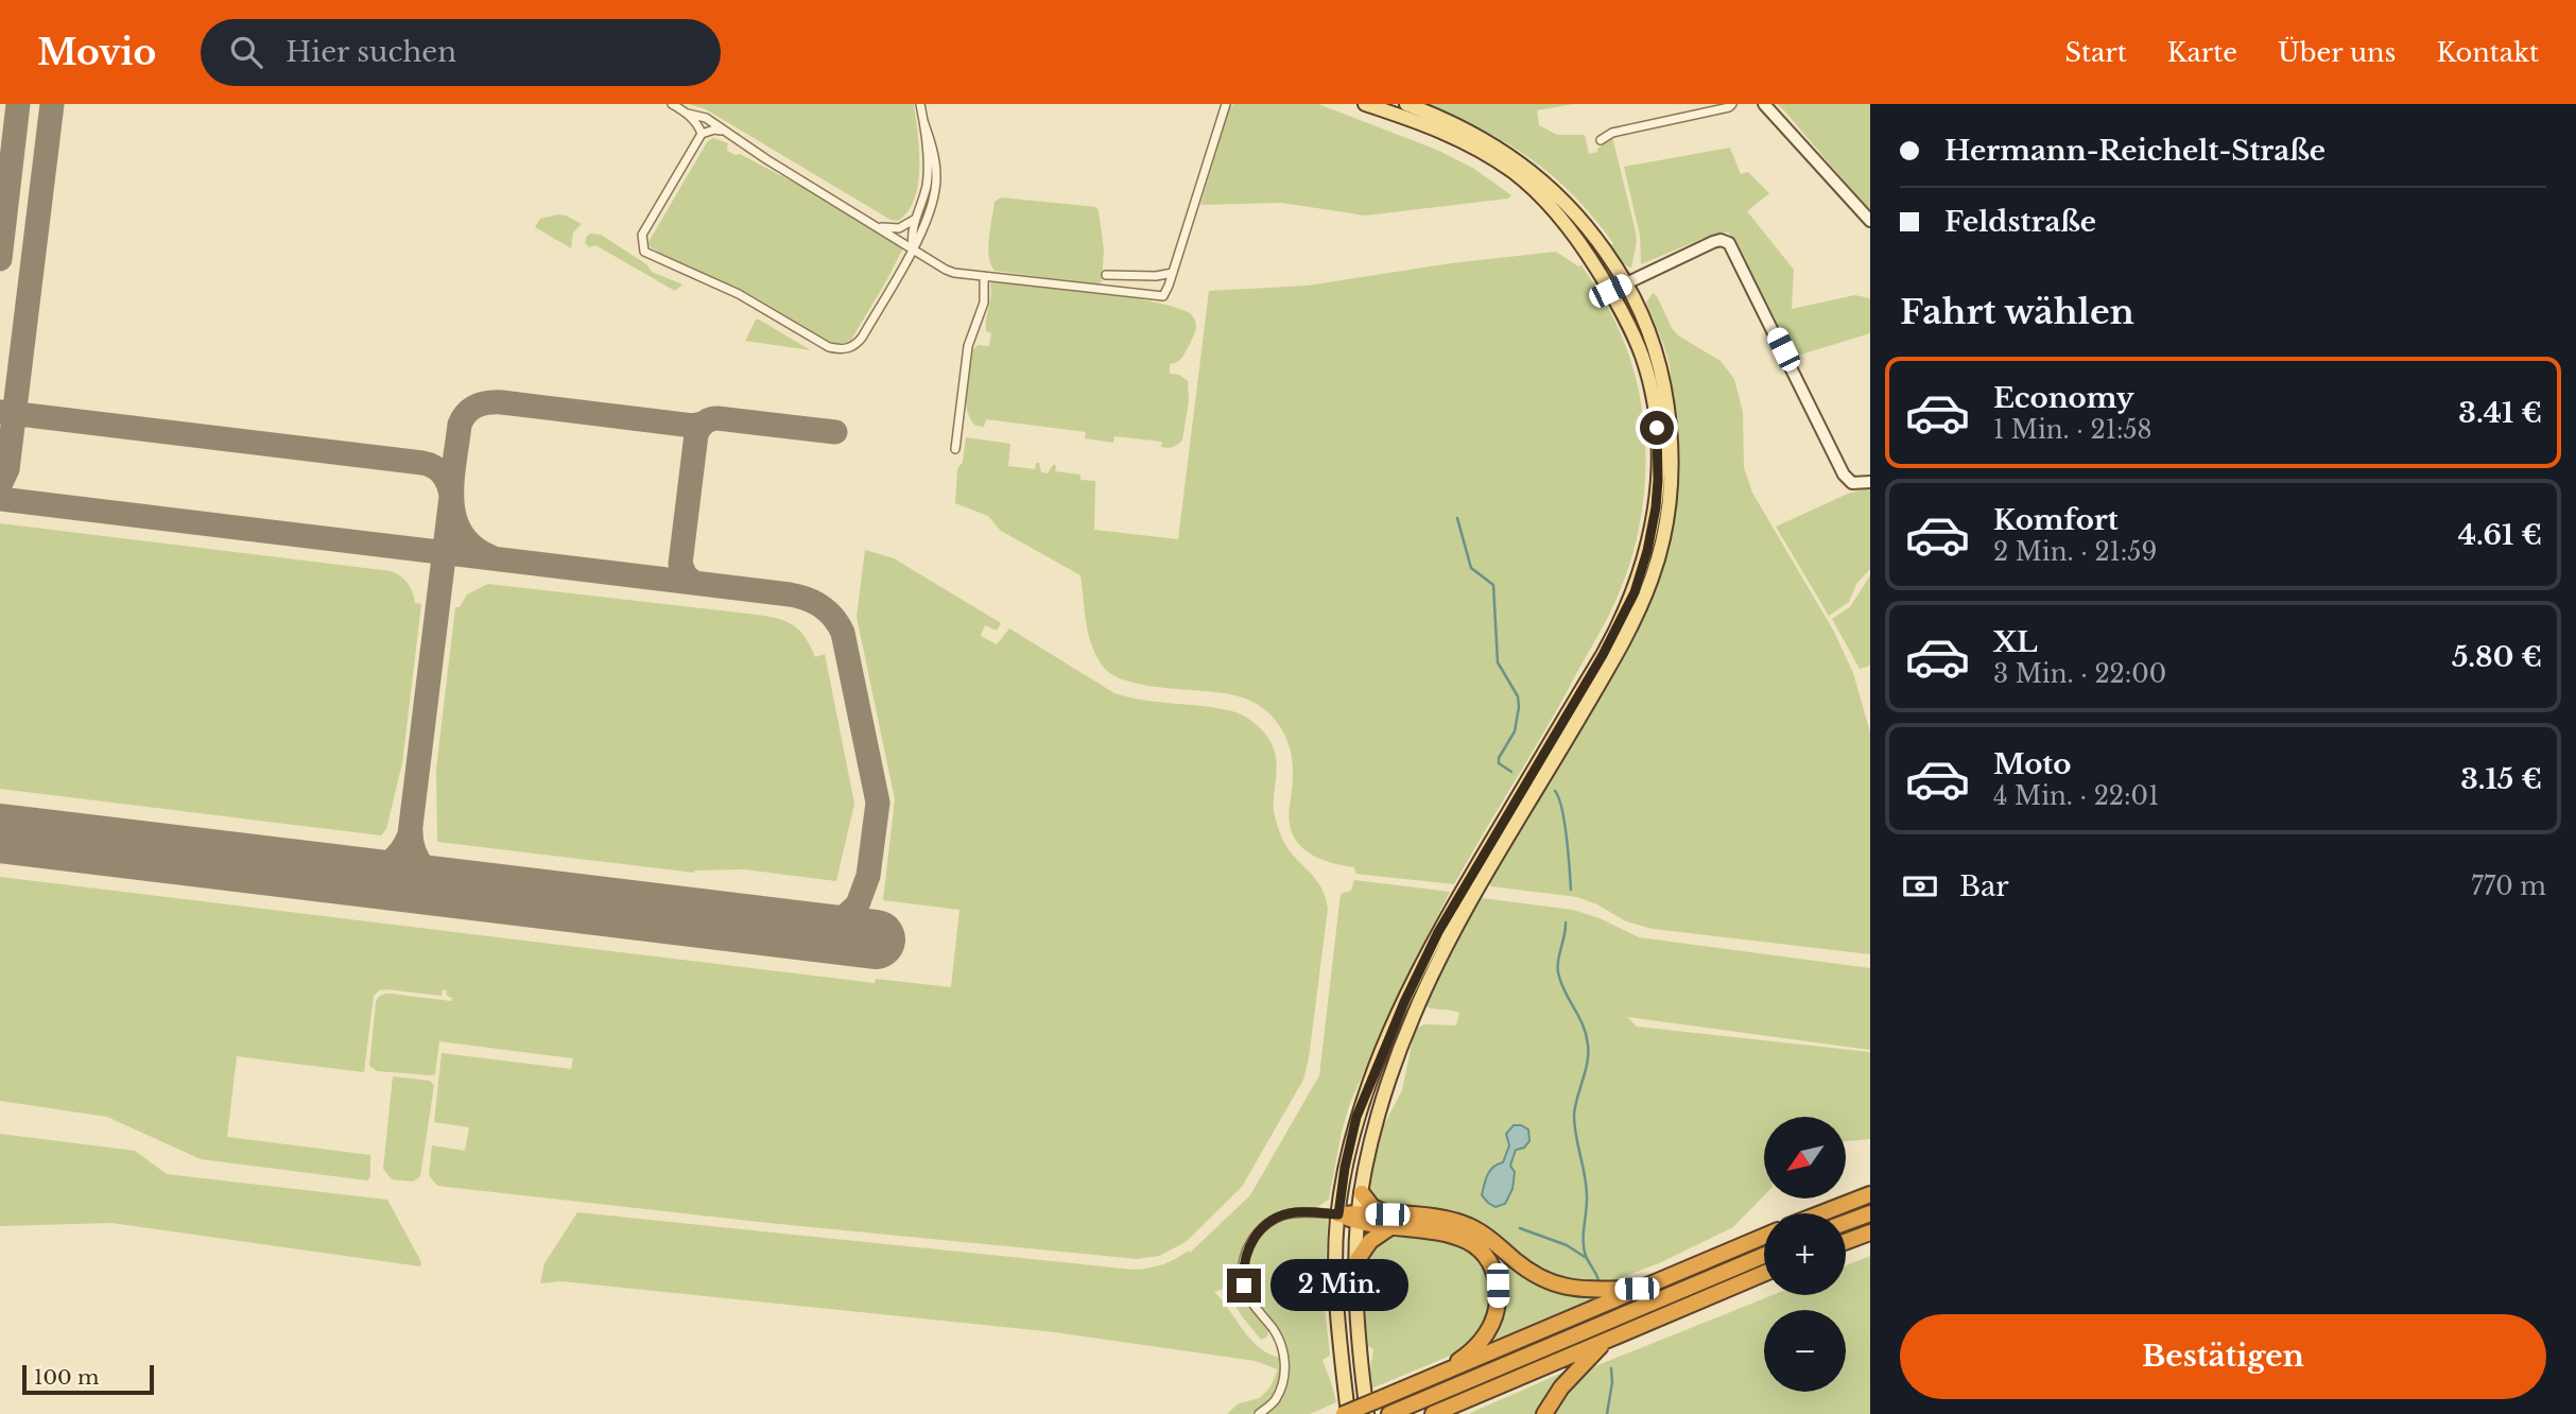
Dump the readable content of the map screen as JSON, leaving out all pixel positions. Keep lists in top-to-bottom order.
{
  "scale_bar": "100 m",
  "north": "bottom left",
  "page": {
    "header": "Movio",
    "search": "Hier suchen",
    "nav": [
      "Start",
      "Karte",
      "Über uns",
      "Kontakt"
    ],
    "banner": ["Hermann-Reichelt-Straße", "Feldstraße"],
    "heading": "Fahrt wählen",
    "list": [
      {
        "name": "Economy",
        "note": "1 Min. · 21:58",
        "value": "3.41 €"
      },
      {
        "name": "Komfort",
        "note": "2 Min. · 21:59",
        "value": "4.61 €"
      },
      {
        "name": "XL",
        "note": "3 Min. · 22:00",
        "value": "5.80 €"
      },
      {
        "name": "Moto",
        "note": "4 Min. · 22:01",
        "value": "3.15 €"
      }
    ],
    "pay": ["Bar", "770 m"],
    "map_buttons": ["+", "−"],
    "bubble": "2 Min.",
    "buttons": "Bestätigen",
    "scale": "100 m"
  }
}
